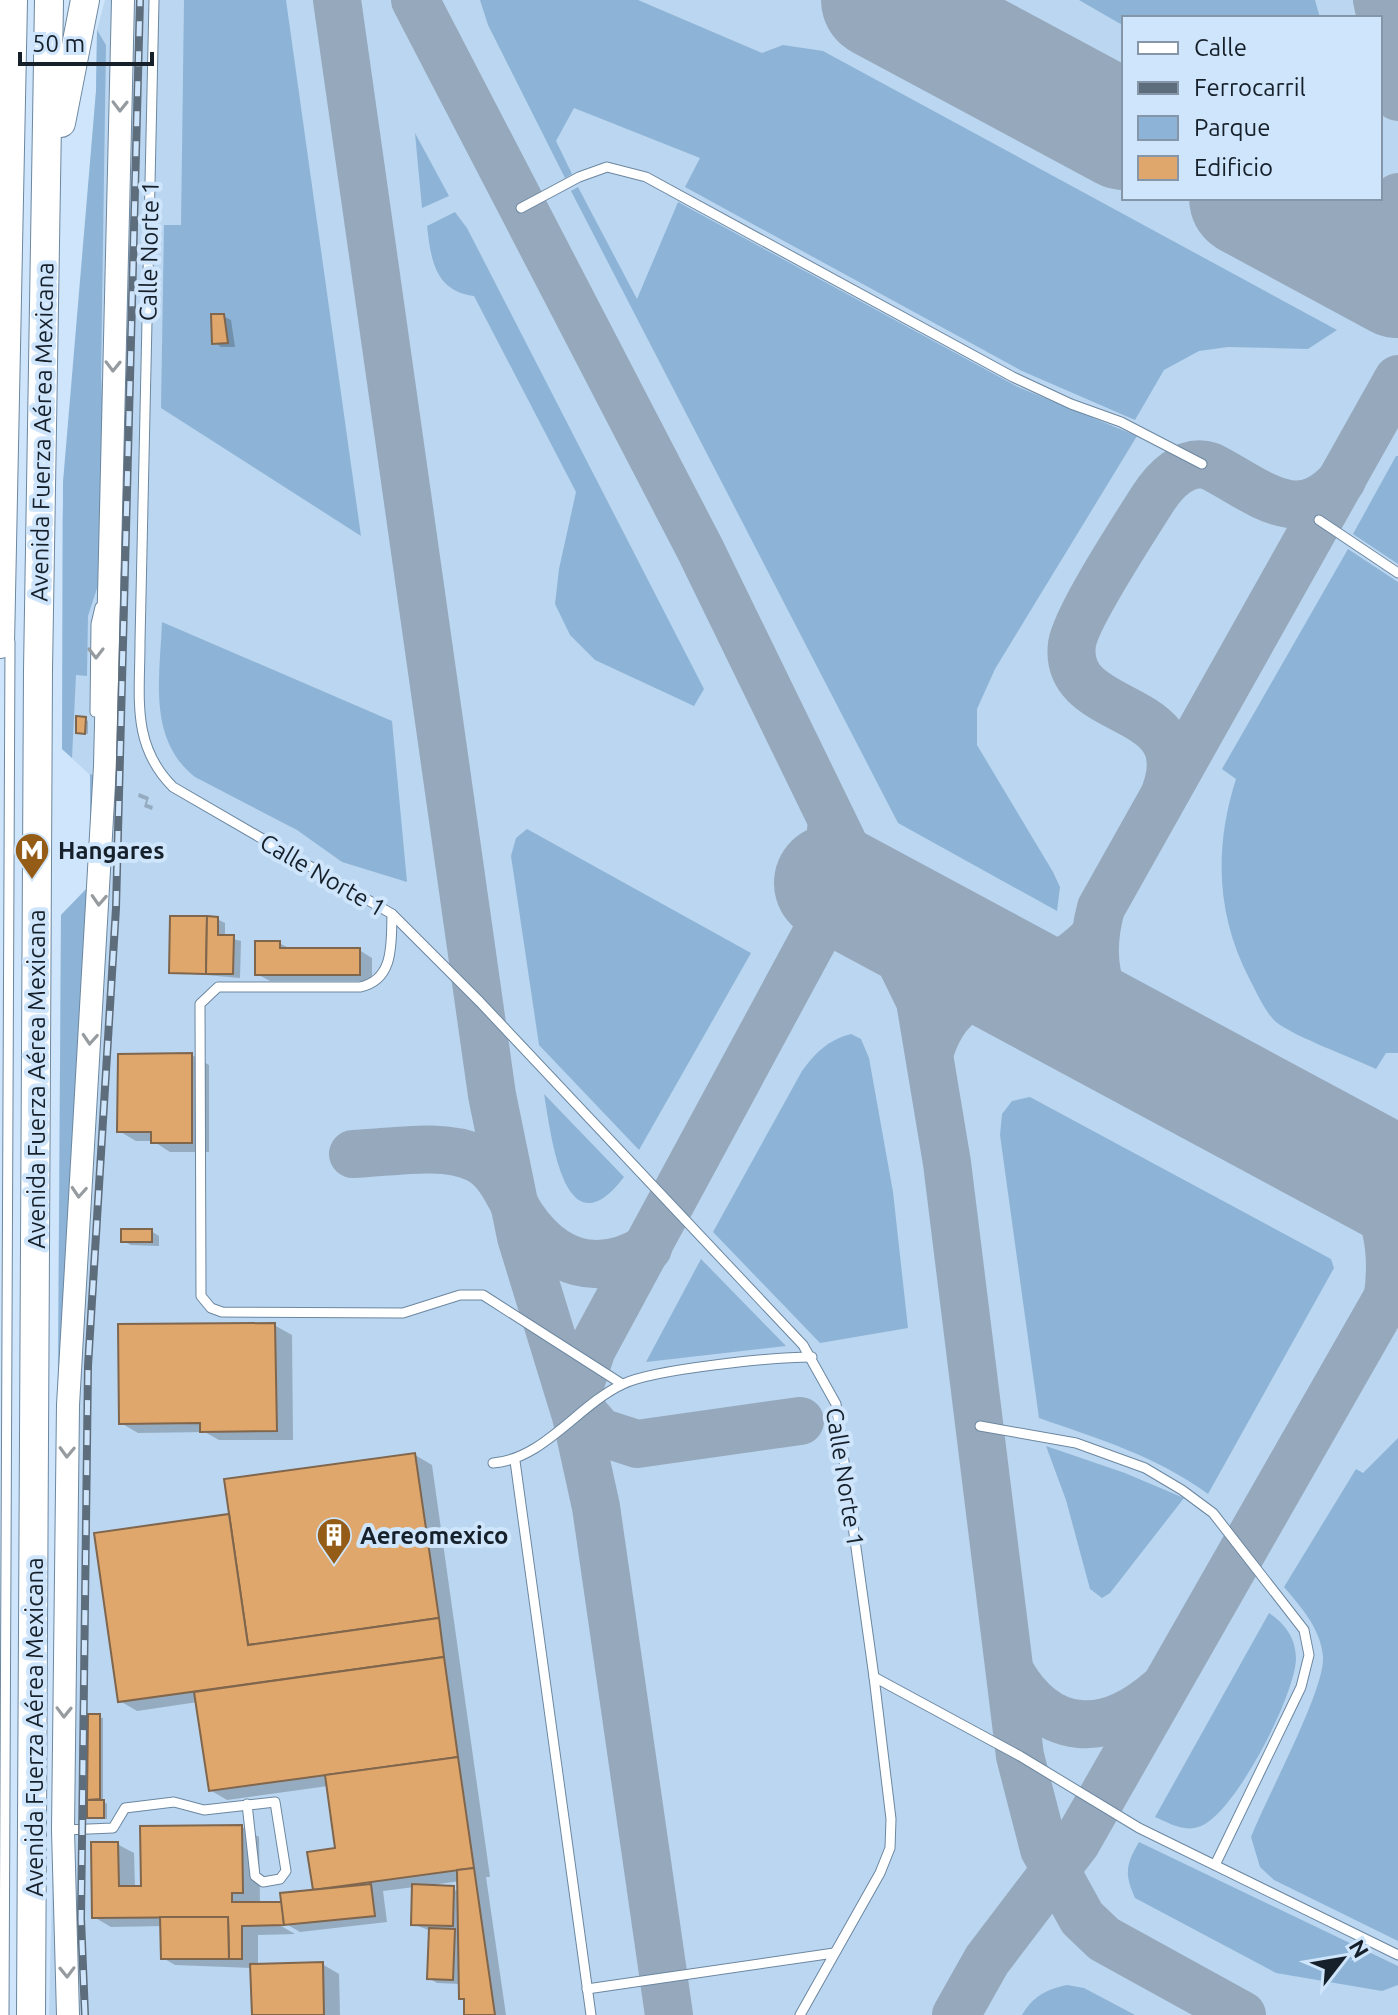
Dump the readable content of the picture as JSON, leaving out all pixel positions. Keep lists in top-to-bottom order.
{
  "streets": {
    "main road": ["Avenida Fuerza Aérea Mexicana"],
    "lane": ["Calle Norte 1"]
  },
  "places": {
    "metro station": ["Hangares"],
    "building": ["Aereomexico"]
  },
  "legend": [
    "Calle",
    "Ferrocarril",
    "Parque",
    "Edificio"
  ],
  "scale_bar": "50 m",
  "north": "top right"
}
